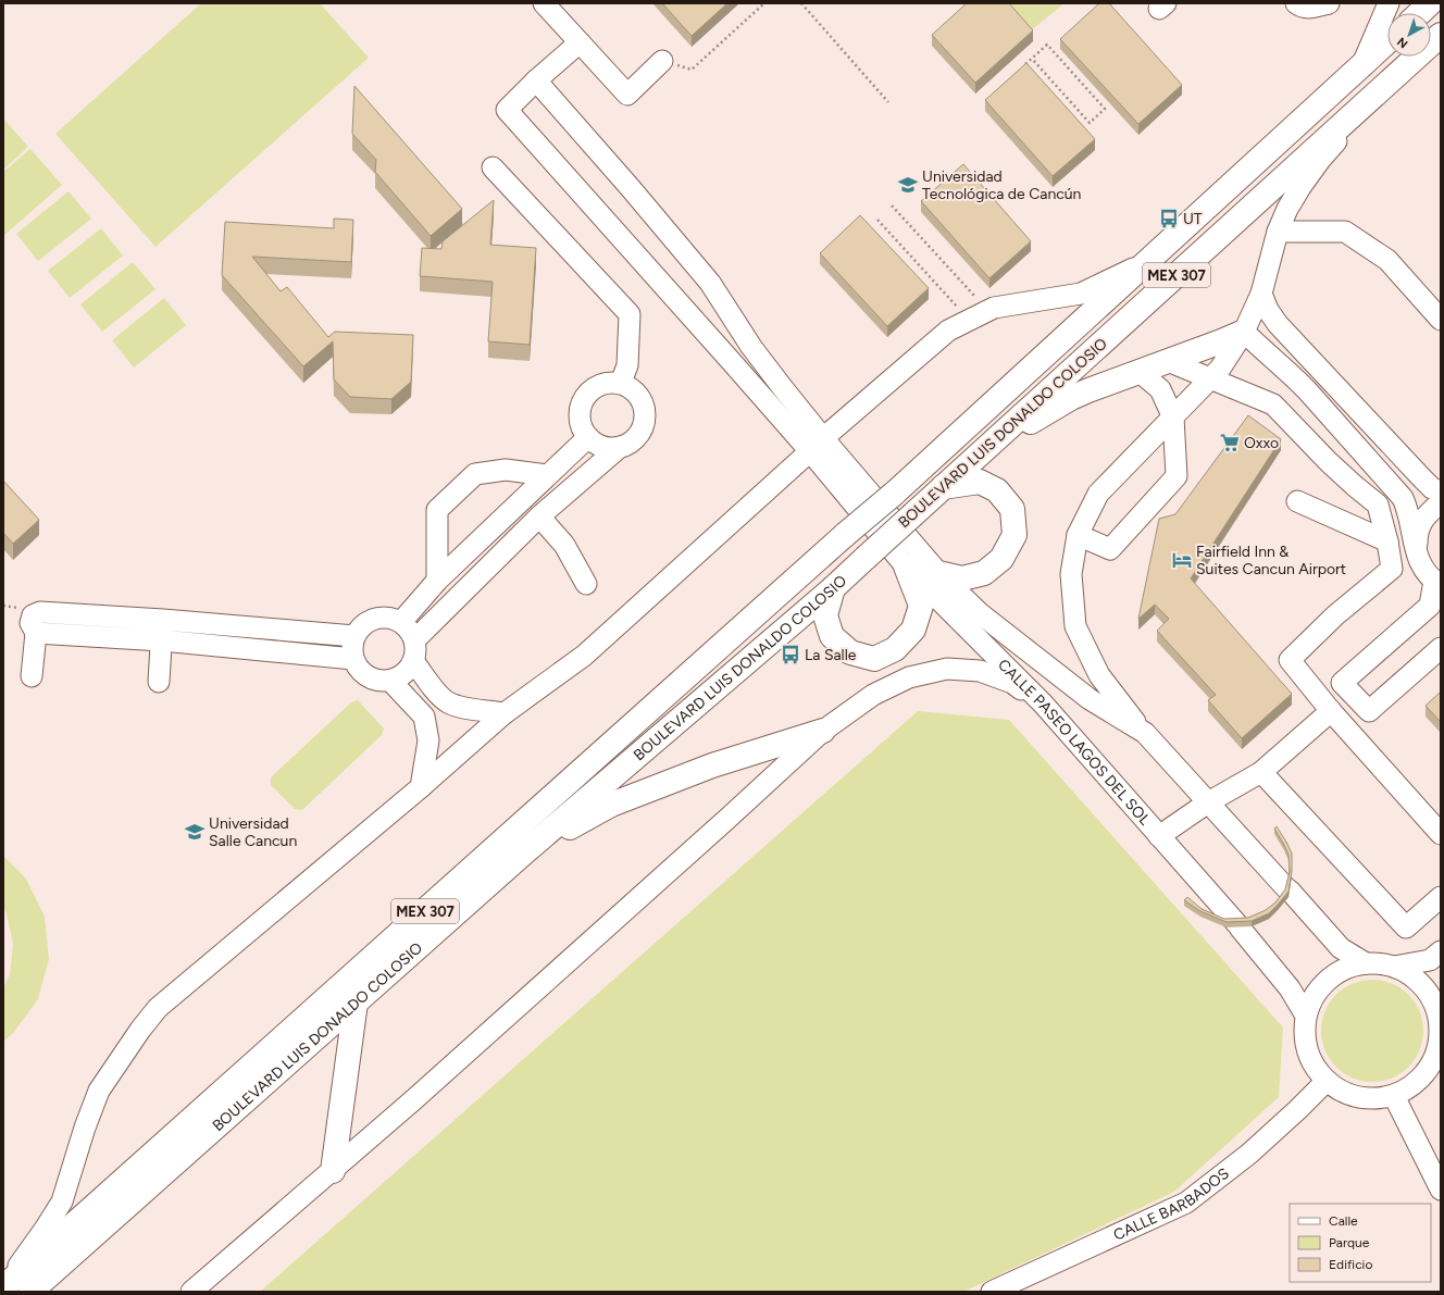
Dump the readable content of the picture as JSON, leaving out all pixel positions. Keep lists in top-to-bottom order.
{
  "streets": {
    "main road": ["MEX 307", "BOULEVARD LUIS DONALDO COLOSIO"],
    "street": ["CALLE PASEO LAGOS DEL SOL", "CALLE BARBADOS"]
  },
  "crossings": [
    ["CALLE PASEO LAGOS DEL SOL", "CALLE BARBADOS"]
  ],
  "places": {
    "school or university": ["Universidad Tecnológica de Cancún", "Universidad Salle Cancun"],
    "bus stop": ["UT", "La Salle"],
    "supermarket": ["Oxxo"],
    "hotel": ["Fairfield Inn & Suites Cancun Airport"]
  },
  "legend": ["Calle", "Parque", "Edificio"],
  "north": "bottom left"
}
